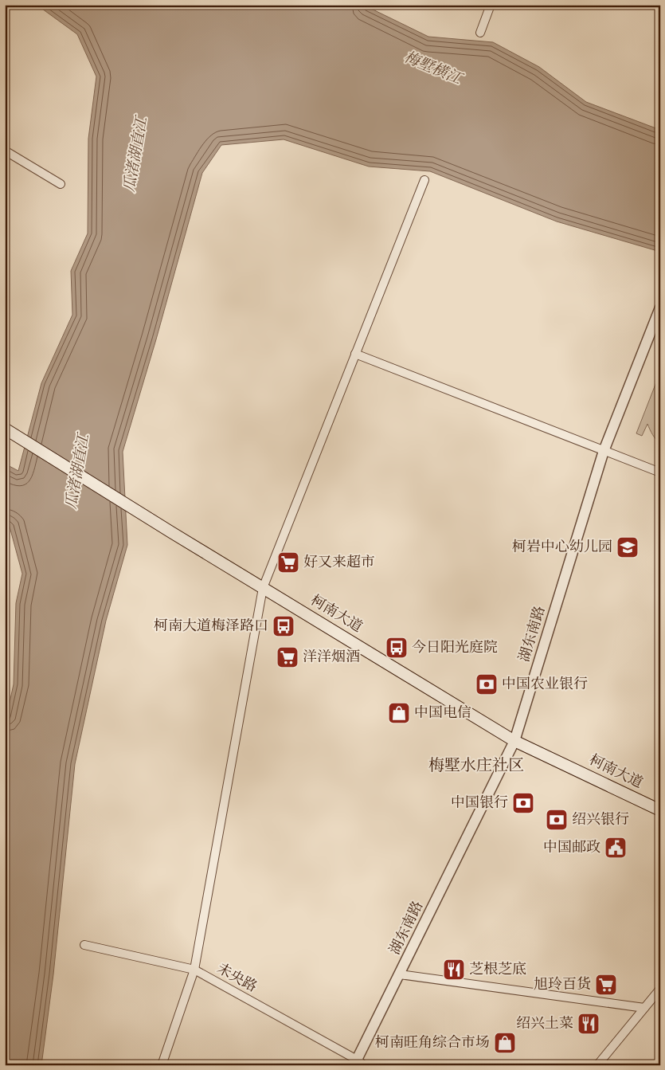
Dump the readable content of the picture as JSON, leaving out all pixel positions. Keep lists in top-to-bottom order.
{
  "streets": {
    "main road": ["柯南大道"],
    "street": ["湖东南路", "未央路"]
  },
  "crossings": [
    ["柯南大道", "湖东南路"],
    ["湖东南路", "未央路"]
  ],
  "districts": ["梅墅水庄社区"],
  "water": ["梅墅横江", "瓜渚湖直江"],
  "places": {
    "school or university": ["柯岩中心幼儿园"],
    "supermarket": ["好又来超市", "洋洋烟酒", "旭玲百货"],
    "bus stop": ["柯南大道梅泽路口", "今日阳光庭院"],
    "bank": ["中国农业银行", "中国银行", "绍兴银行"],
    "shop": ["中国电信", "柯南旺角综合市场"],
    "public building": ["中国邮政"],
    "restaurant": ["芝根芝底", "绍兴土菜"]
  }
}
